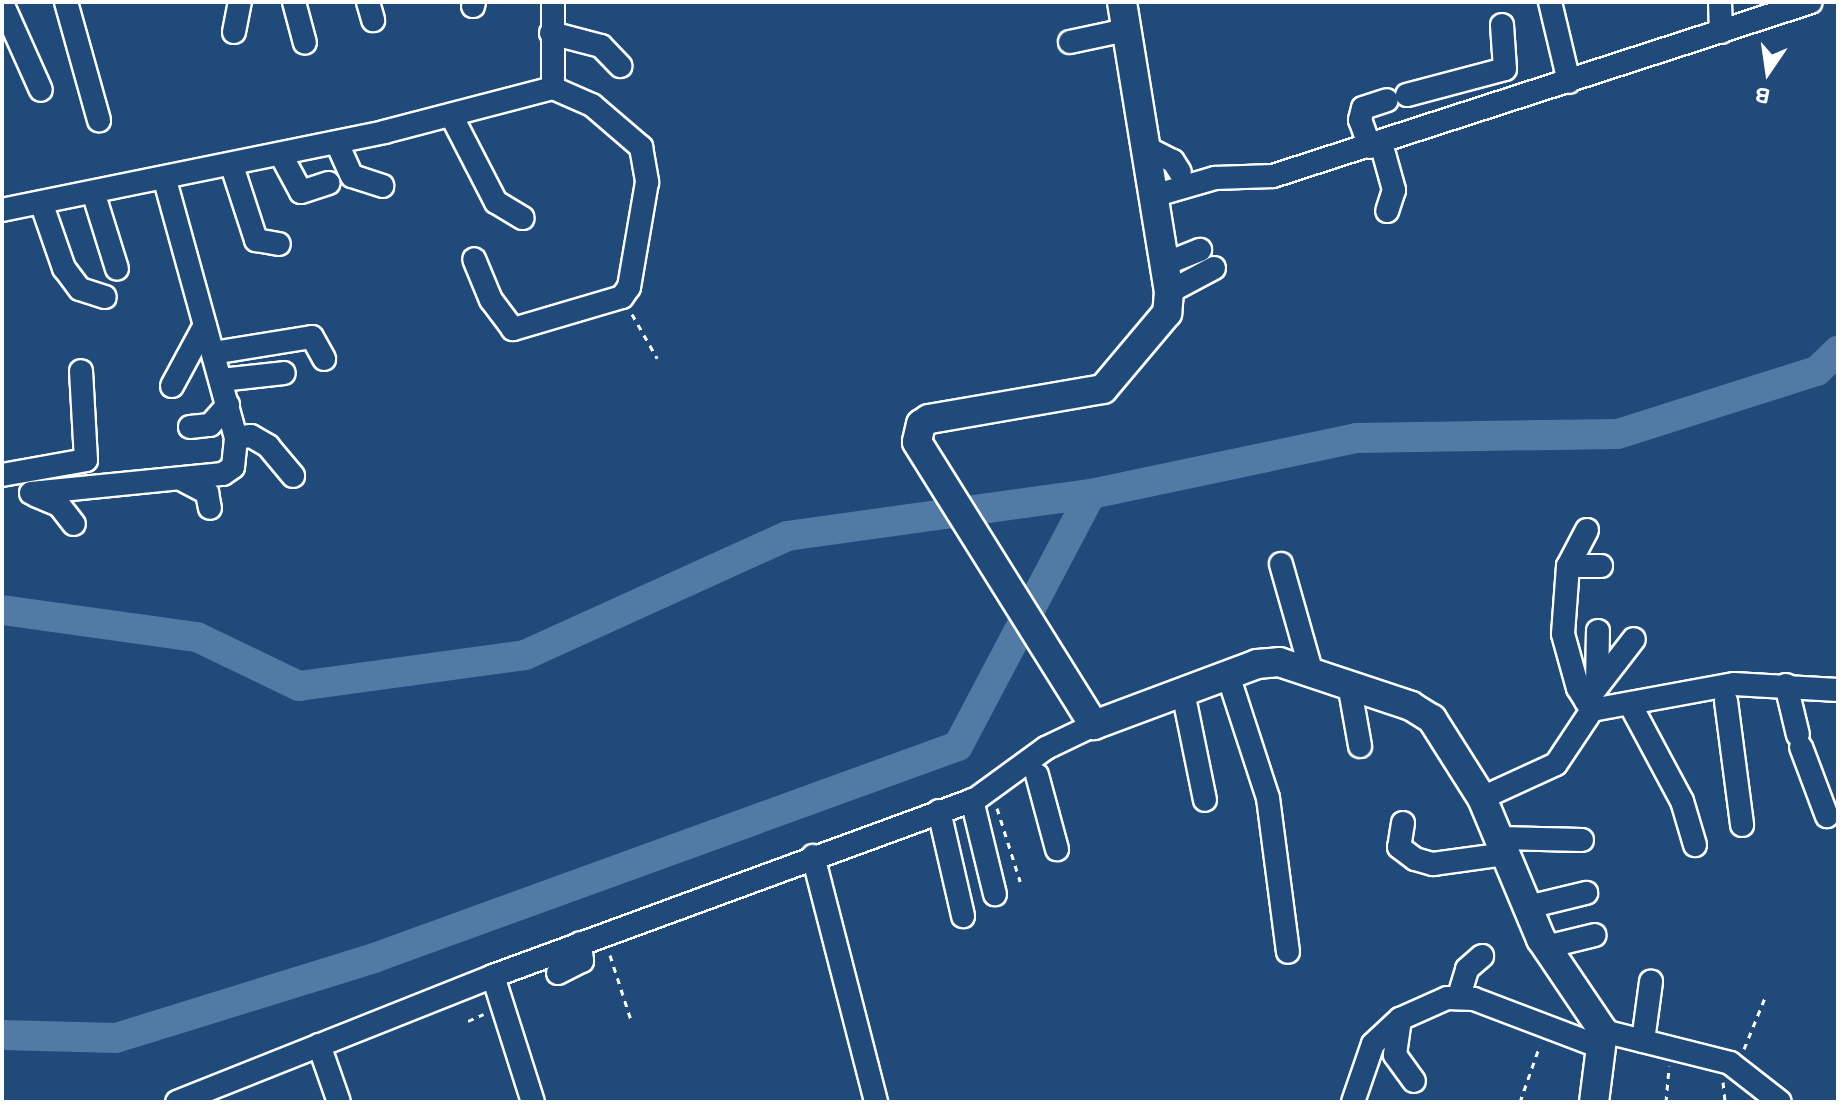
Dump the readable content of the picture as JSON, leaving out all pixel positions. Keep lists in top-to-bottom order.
{
  "north": "bottom"
}
